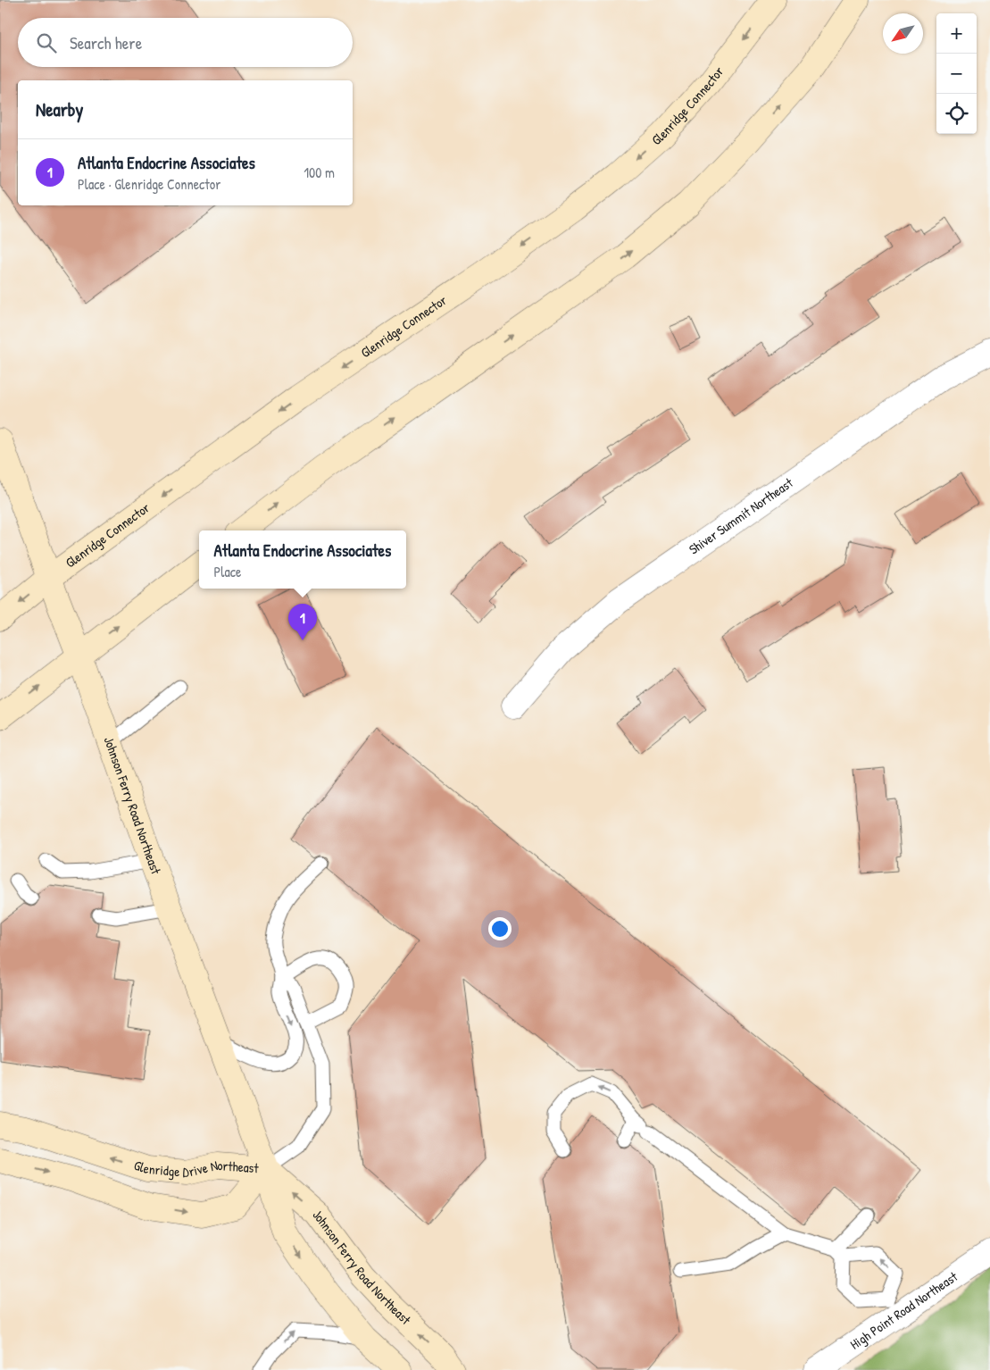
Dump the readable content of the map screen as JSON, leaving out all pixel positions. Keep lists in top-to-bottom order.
{
  "streets": {
    "main road": ["Glenridge Connector", "Johnson Ferry Road Northeast", "Glenridge Drive Northeast"],
    "street": ["Shiver Summit Northeast", "High Point Road Northeast"]
  },
  "crossings": [
    ["Glenridge Connector", "Johnson Ferry Road Northeast"],
    ["Johnson Ferry Road Northeast", "Glenridge Drive Northeast"]
  ],
  "north": "bottom left",
  "page": {
    "map_buttons": ["+", "−"],
    "search": "Search here",
    "heading": "Nearby",
    "list": [
      {
        "mark": "1",
        "name": "Atlanta Endocrine Associates",
        "note": "Place · Glenridge Connector",
        "value": "100 m"
      }
    ],
    "popup": ["Atlanta Endocrine Associates", "Place"],
    "pins": "1"
  }
}
